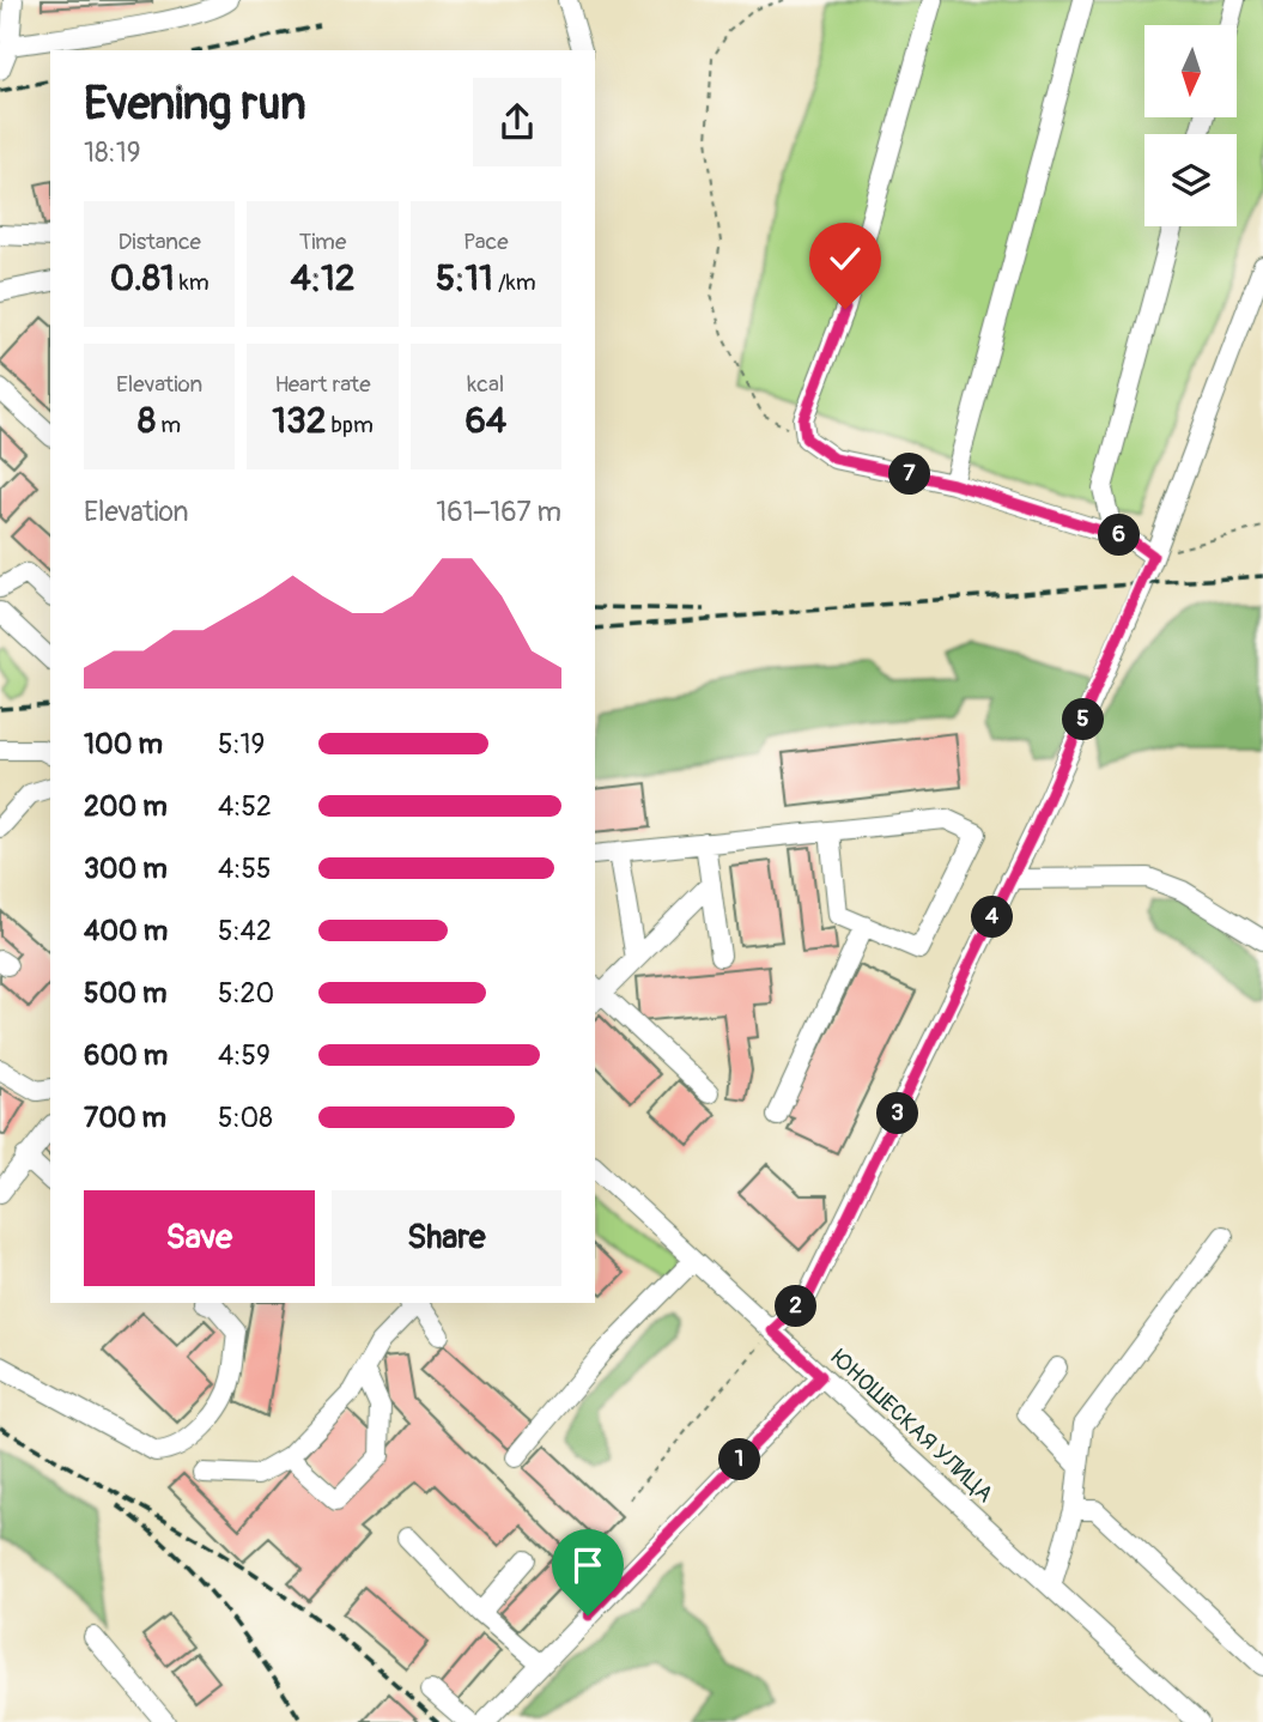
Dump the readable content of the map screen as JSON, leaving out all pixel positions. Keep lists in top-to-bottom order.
{
  "streets": {
    "street": ["ЮНОШЕСКАЯ УЛИЦА"]
  },
  "north": "bottom",
  "page": {
    "heading": ["Evening run", "18:19"],
    "stats": [
      ["Distance", "0.81 km"],
      ["Time", "4:12"],
      ["Pace", "5:11 /km"],
      ["Elevation", "8 m"],
      ["Heart rate", "132 bpm"],
      ["kcal", "64"]
    ],
    "pins": [
      "7",
      "6",
      "5",
      "4",
      "3",
      "2",
      "1"
    ],
    "chart": ["Elevation", "161–167 m"],
    "list": [
      {
        "name": "100 m",
        "note": "5:19"
      },
      {
        "name": "200 m",
        "note": "4:52"
      },
      {
        "name": "300 m",
        "note": "4:55"
      },
      {
        "name": "400 m",
        "note": "5:42"
      },
      {
        "name": "500 m",
        "note": "5:20"
      },
      {
        "name": "600 m",
        "note": "4:59"
      },
      {
        "name": "700 m",
        "note": "5:08"
      }
    ],
    "buttons": ["Save", "Share"]
  }
}
